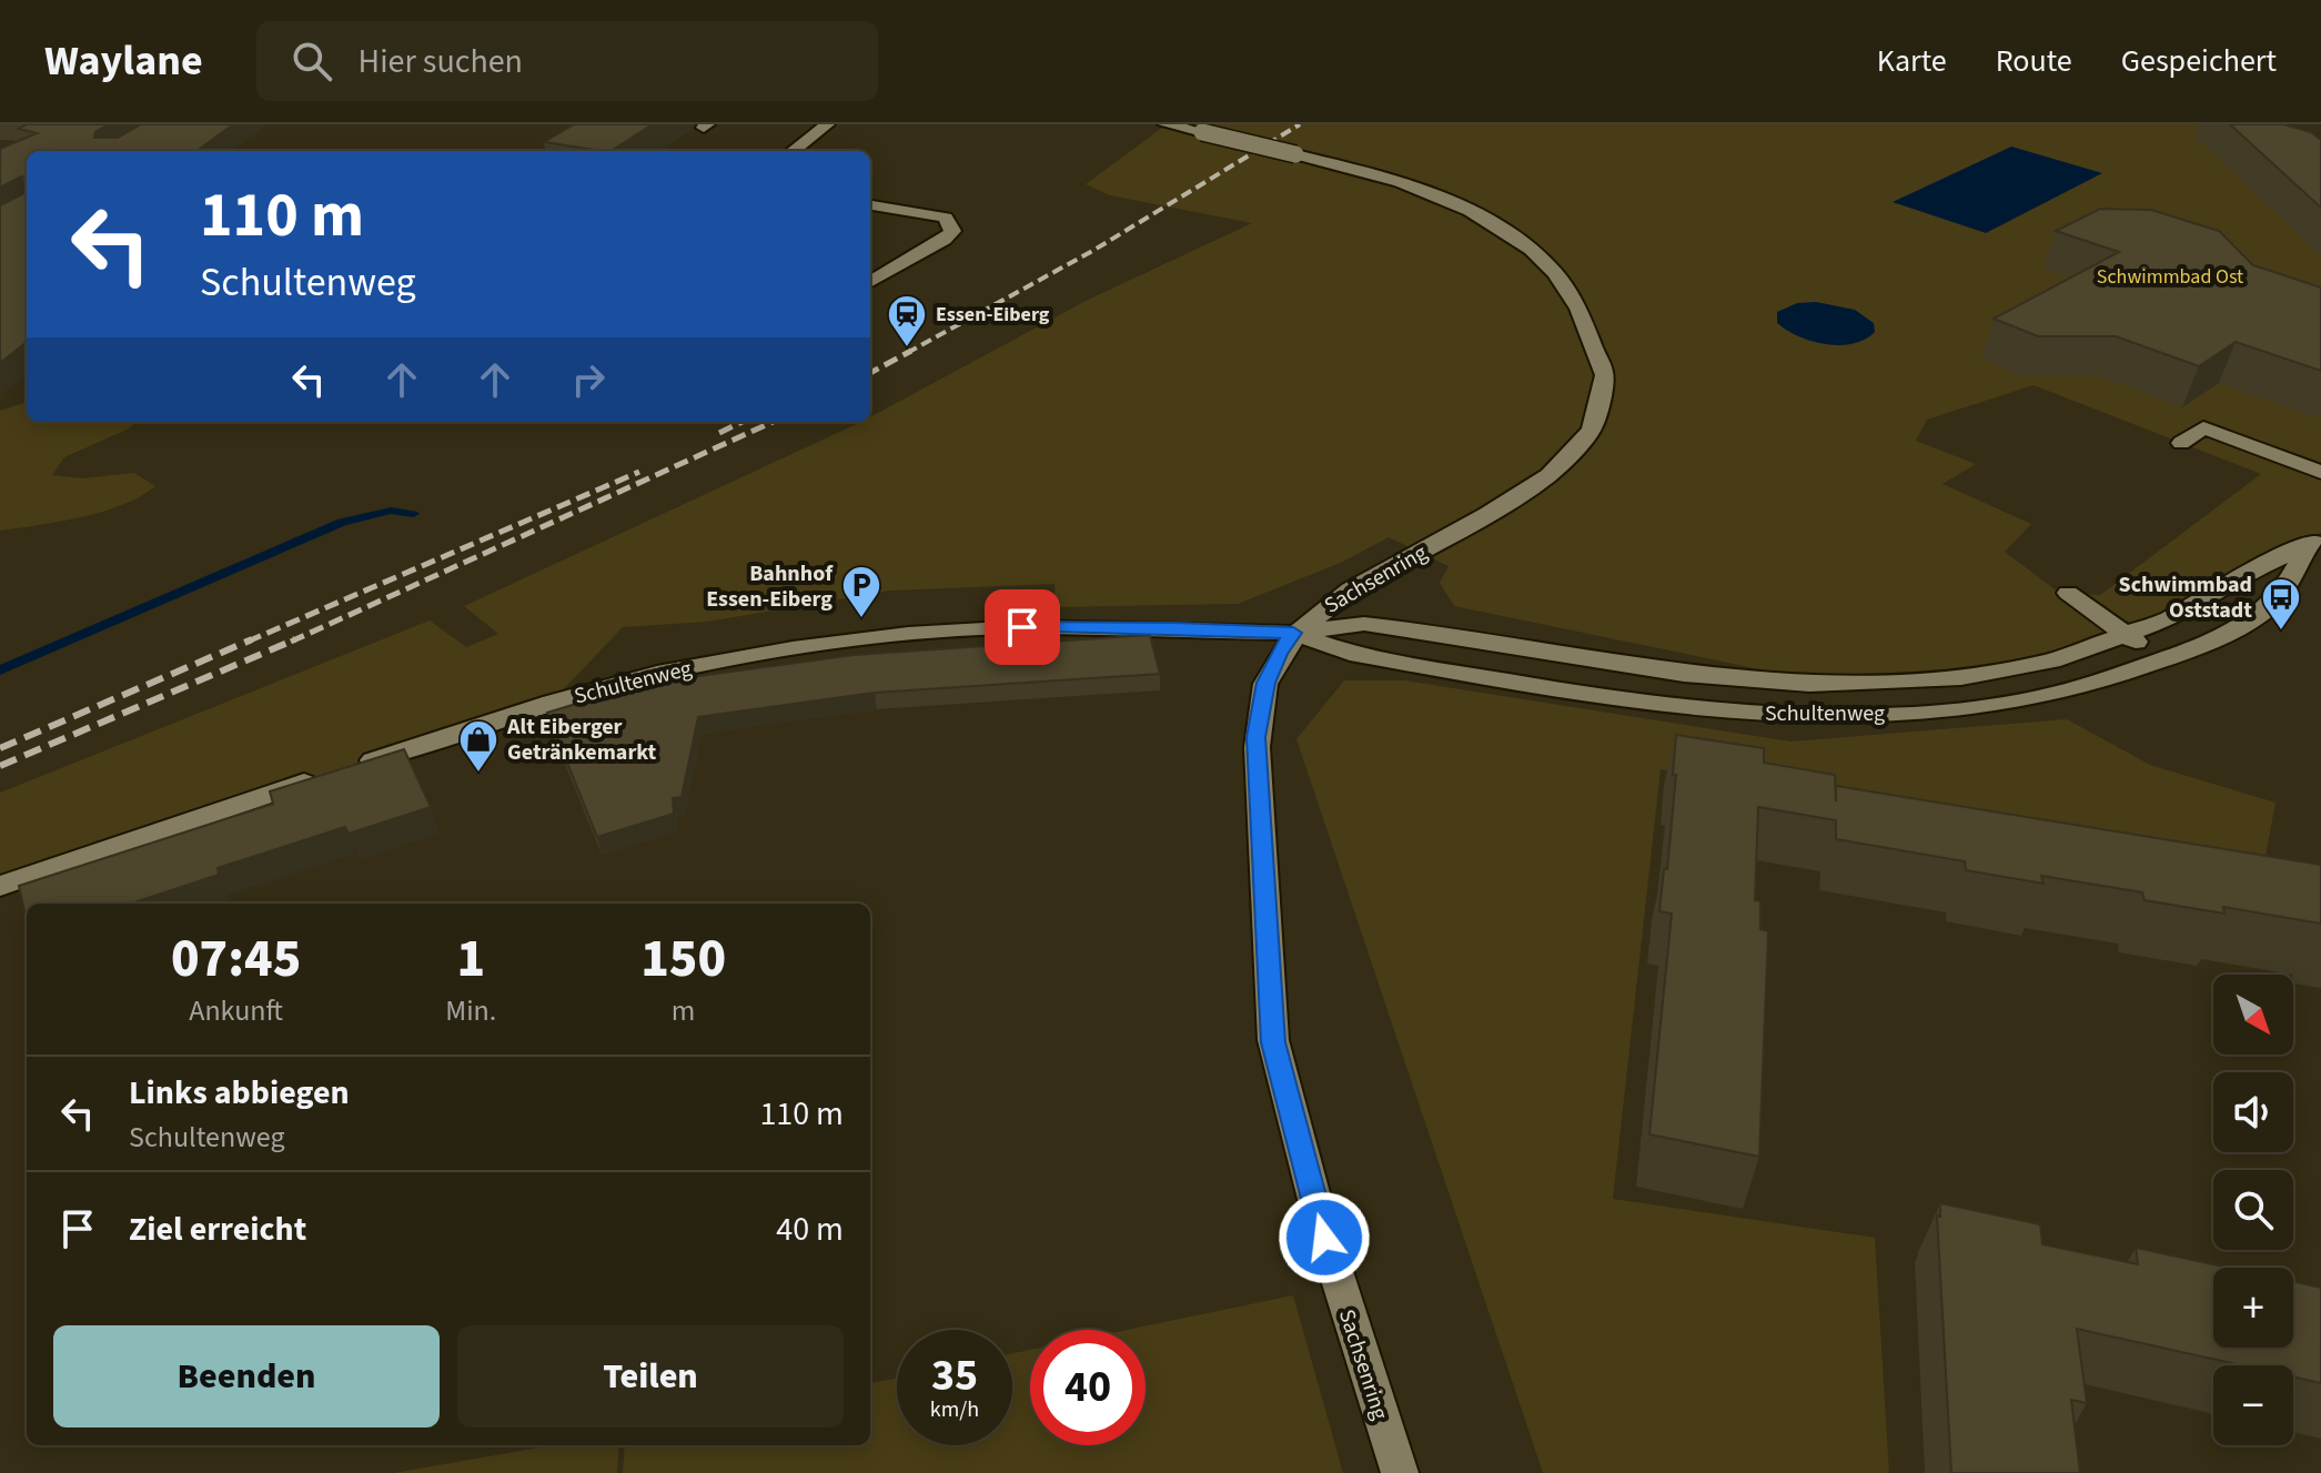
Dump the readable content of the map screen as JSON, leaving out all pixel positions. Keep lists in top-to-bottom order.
{
  "streets": {
    "street": ["Sachsenring", "Schultenweg"]
  },
  "crossings": [
    ["Sachsenring", "Schultenweg"]
  ],
  "parks": ["Schwimmbad Ost"],
  "places": {
    "station": ["Essen-Eiberg"],
    "parking": ["Bahnhof Essen-Eiberg"],
    "bus stop": ["Schwimmbad Oststadt"],
    "shop": ["Alt Eiberger Getränkemarkt"]
  },
  "north": "bottom right",
  "page": {
    "header": "Waylane",
    "search": "Hier suchen",
    "nav": ["Karte", "Route", "Gespeichert"],
    "turn": ["110 m", "Schultenweg"],
    "eta": [
      "07:45",
      "Ankunft",
      "1",
      "Min.",
      "150",
      "m"
    ],
    "map_buttons": ["+", "−"],
    "list": [
      {
        "name": "Links abbiegen",
        "note": "Schultenweg",
        "value": "110 m"
      },
      {
        "name": "Ziel erreicht",
        "value": "40 m"
      }
    ],
    "buttons": ["Beenden", "Teilen"],
    "speed": "35 km/h",
    "limit": "40"
  }
}
